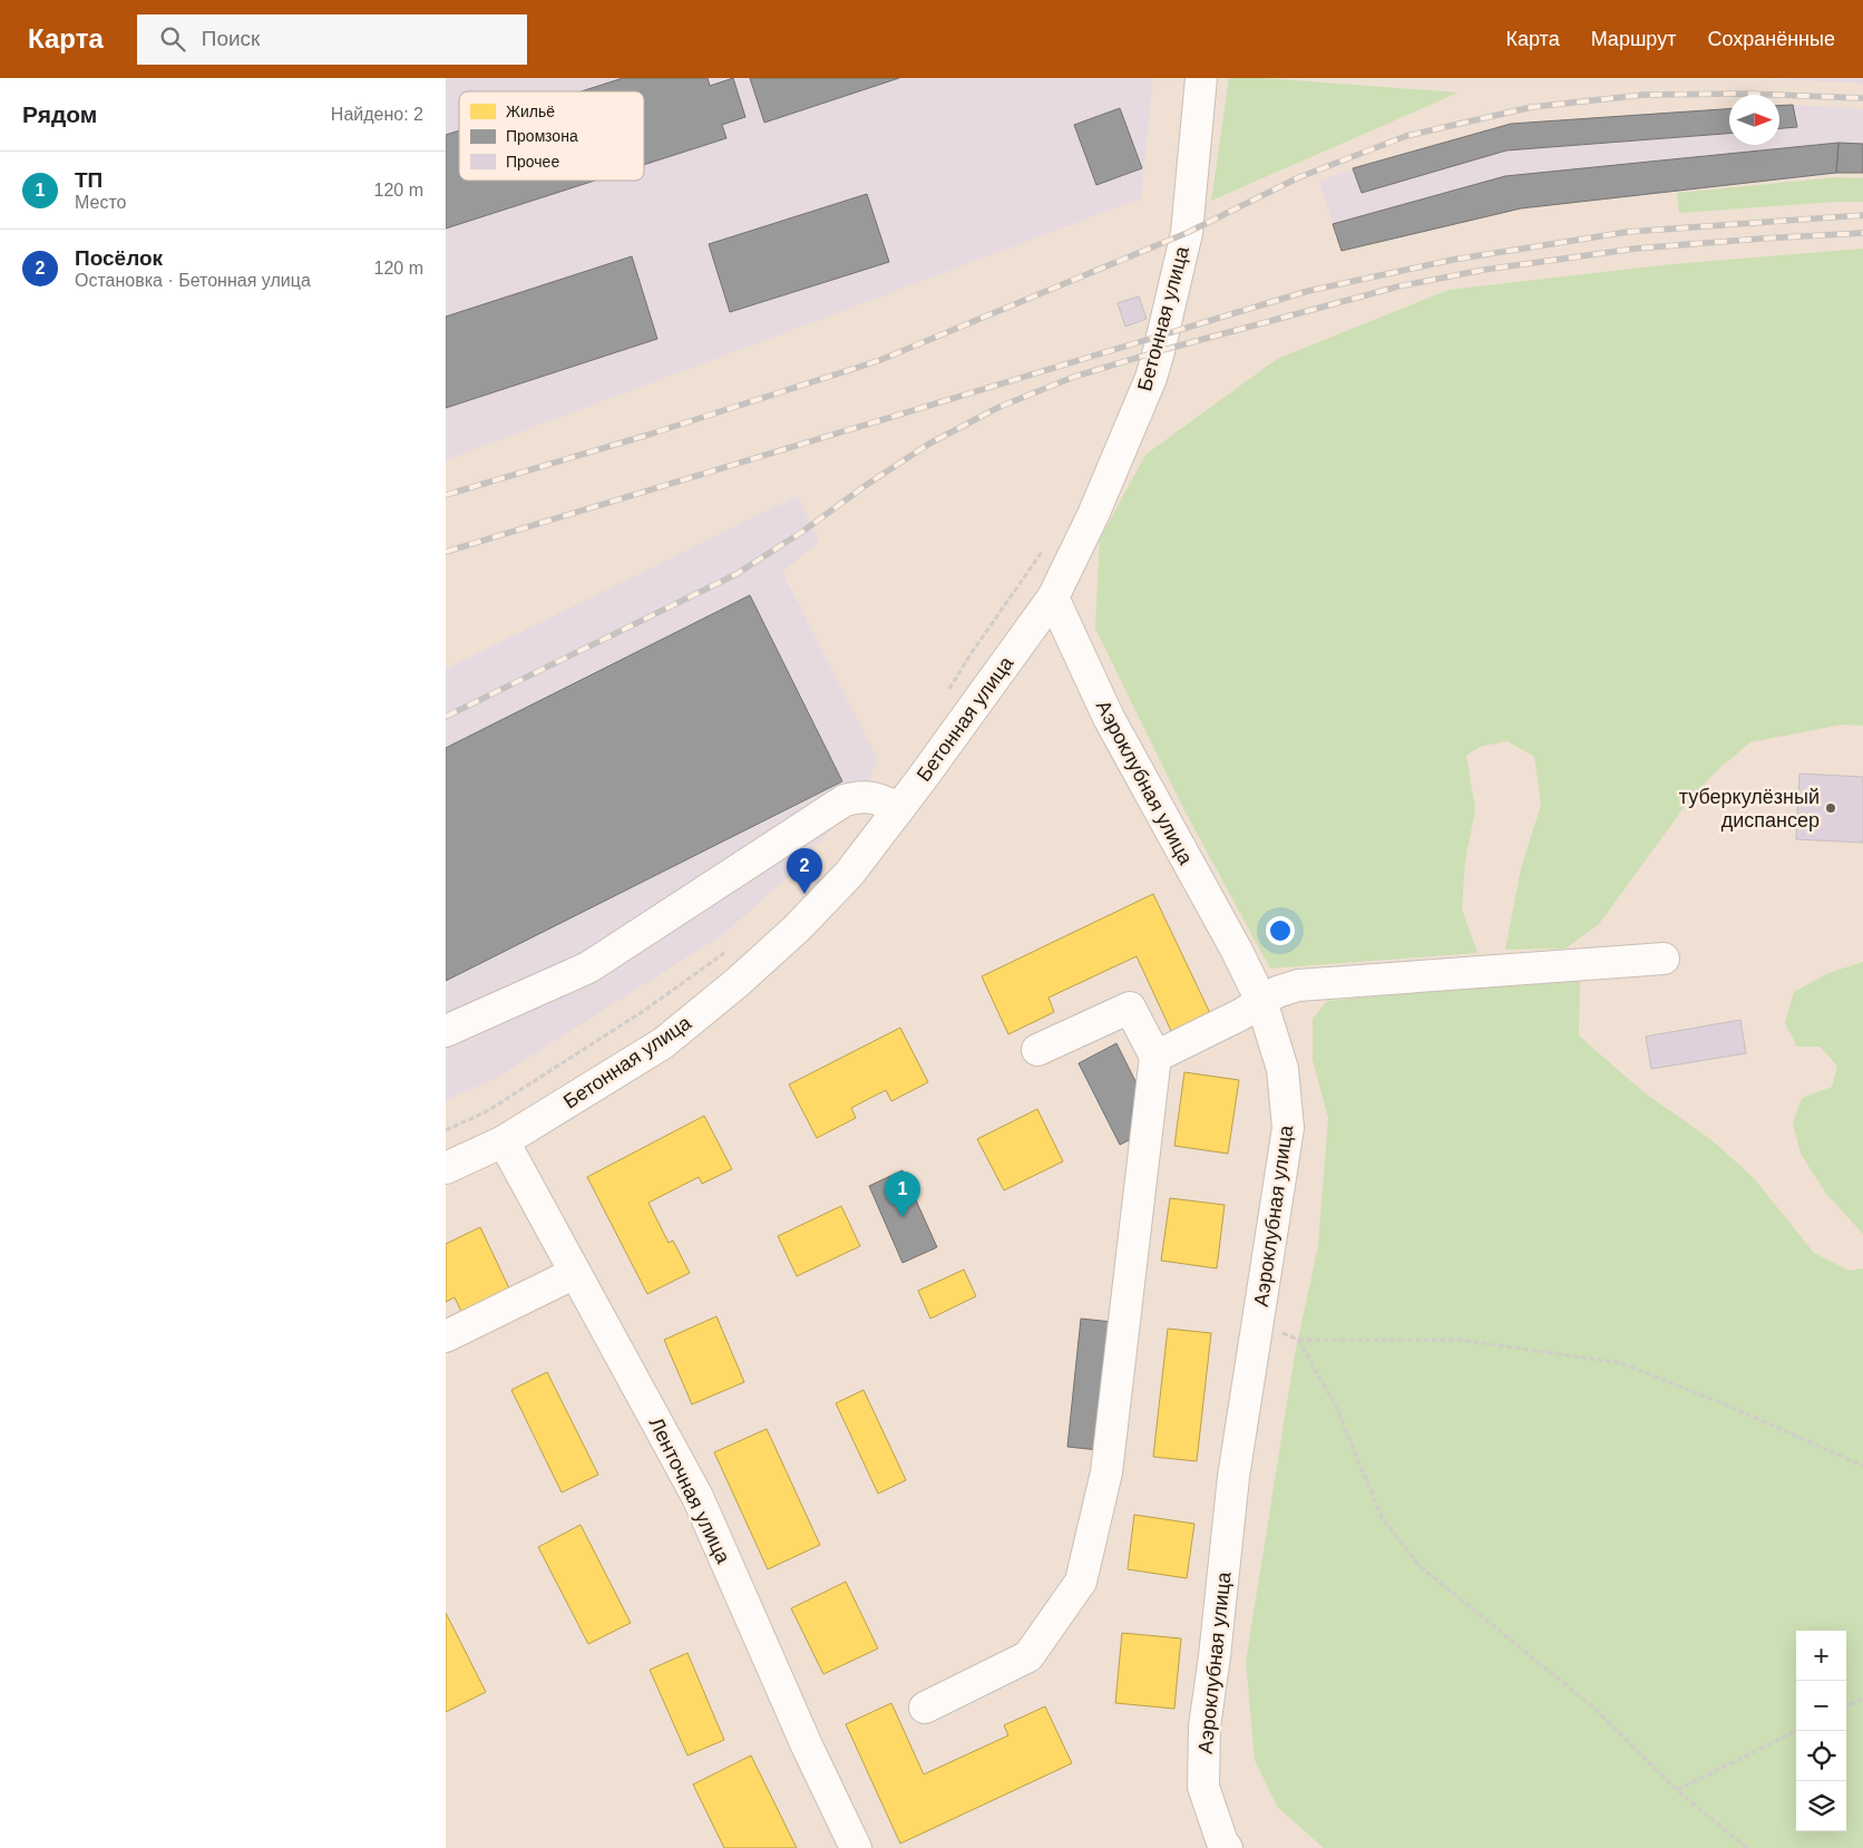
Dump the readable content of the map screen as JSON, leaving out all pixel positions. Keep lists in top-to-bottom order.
{
  "streets": {
    "street": ["Бетонная улица", "Аэроклубная улица", "Ленточная улица"]
  },
  "crossings": [
    ["Бетонная улица", "Аэроклубная улица"],
    ["Бетонная улица", "Ленточная улица"]
  ],
  "places": ["туберкулёзный диспансер"],
  "legend": ["Жильё", "Промзона", "Прочее"],
  "north": "right",
  "page": {
    "header": "Карта",
    "search": "Поиск",
    "nav": ["Карта", "Маршрут", "Сохранённые"],
    "heading": ["Рядом", "Найдено: 2"],
    "list": [
      {
        "mark": "1",
        "name": "ТП",
        "note": "Место",
        "value": "120 m"
      },
      {
        "mark": "2",
        "name": "Посёлок",
        "note": "Остановка · Бетонная улица",
        "value": "120 m"
      }
    ],
    "pins": ["2", "1"],
    "map_buttons": ["+", "−"]
  }
}
